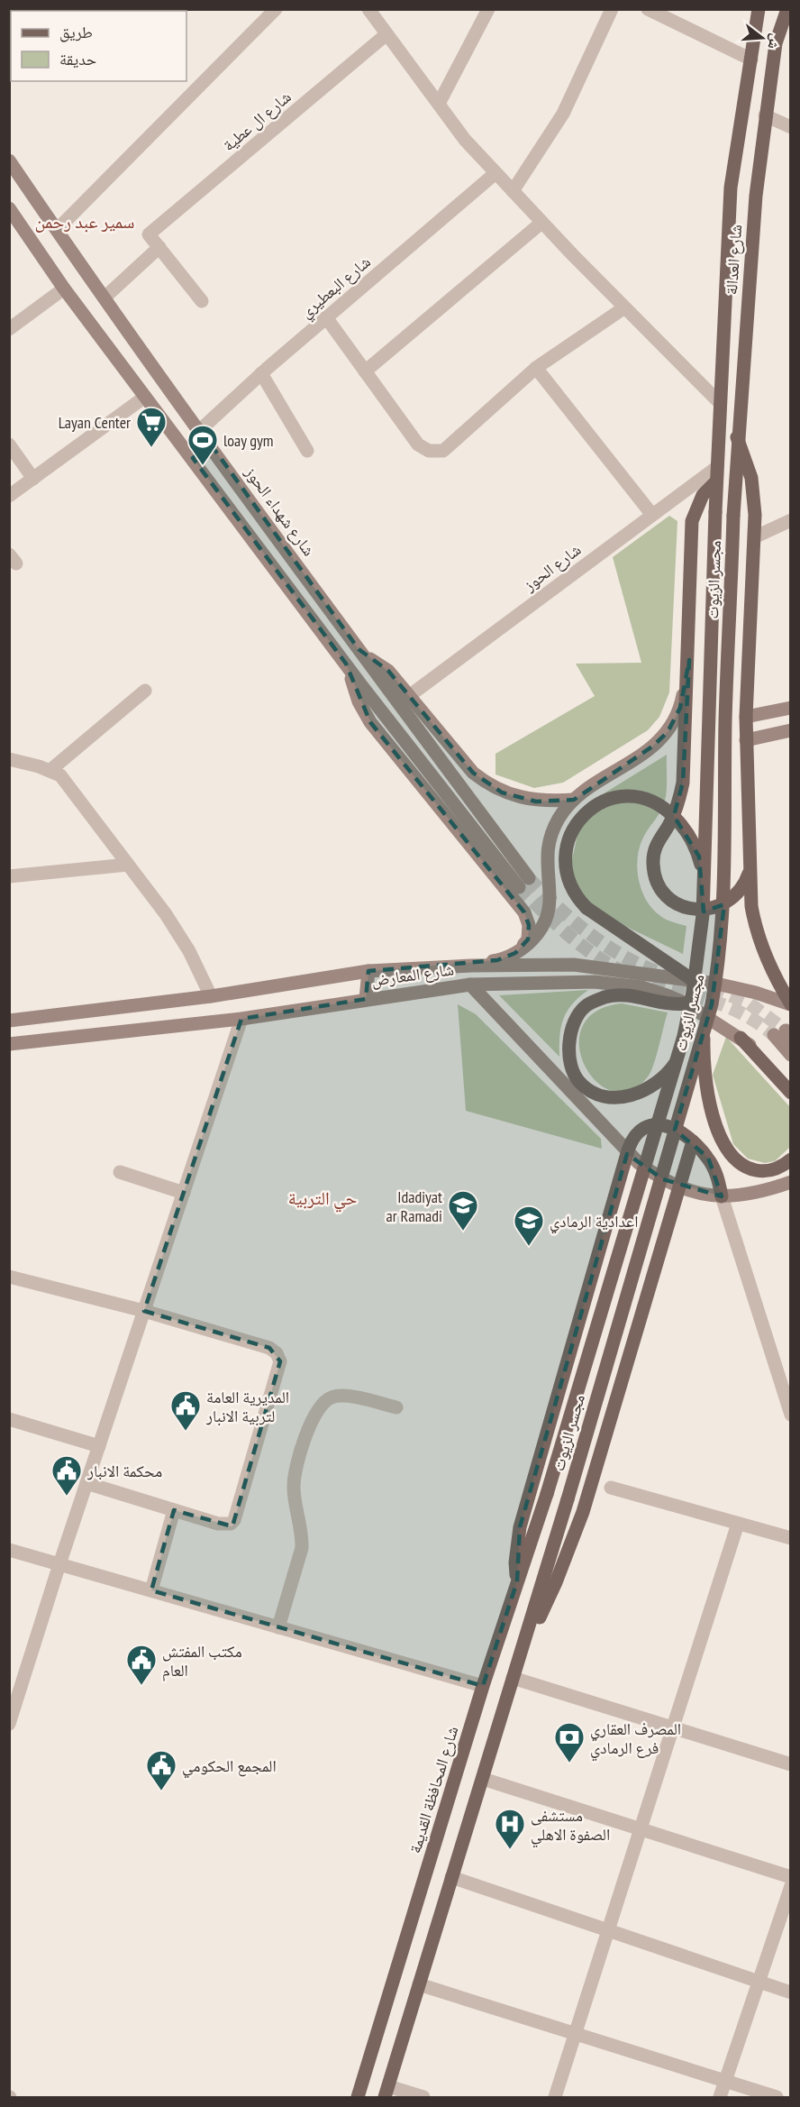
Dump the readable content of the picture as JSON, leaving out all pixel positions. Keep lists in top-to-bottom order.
{
  "streets": {
    "main road": [
      "شارع العدالة",
      "شارع شهداء الحوز",
      "مجسر الزيوت",
      "شارع المعارض",
      "شارع المحافظة القديمة"
    ],
    "street": ["شارع ال عطية", "شارع البعطيري", "شارع الحوز"]
  },
  "crossings": [
    ["شارع العدالة", "شارع الحوز"],
    ["شارع العدالة", "مجسر الزيوت"],
    ["شارع البعطيري", "شارع شهداء الحوز"],
    ["مجسر الزيوت", "شارع المحافظة القديمة"]
  ],
  "districts": ["سمير عبد رحمن", "حي التربية"],
  "places": {
    "supermarket": ["Layan Center"],
    "sports": ["loay gym"],
    "school or university": ["Idadiyat ar Ramadi", "اعدادية الرمادي"],
    "public building": [
      "المديرية العامة لتربية الانبار",
      "محكمة الانبار",
      "مكتب المفتش العام",
      "المجمع الحكومي"
    ],
    "bank": ["المصرف العقاري فرع الرمادي"],
    "hospital": ["مستشفى الصفوة الاهلي"]
  },
  "legend": ["طريق", "حديقة"],
  "north": "right"
}
